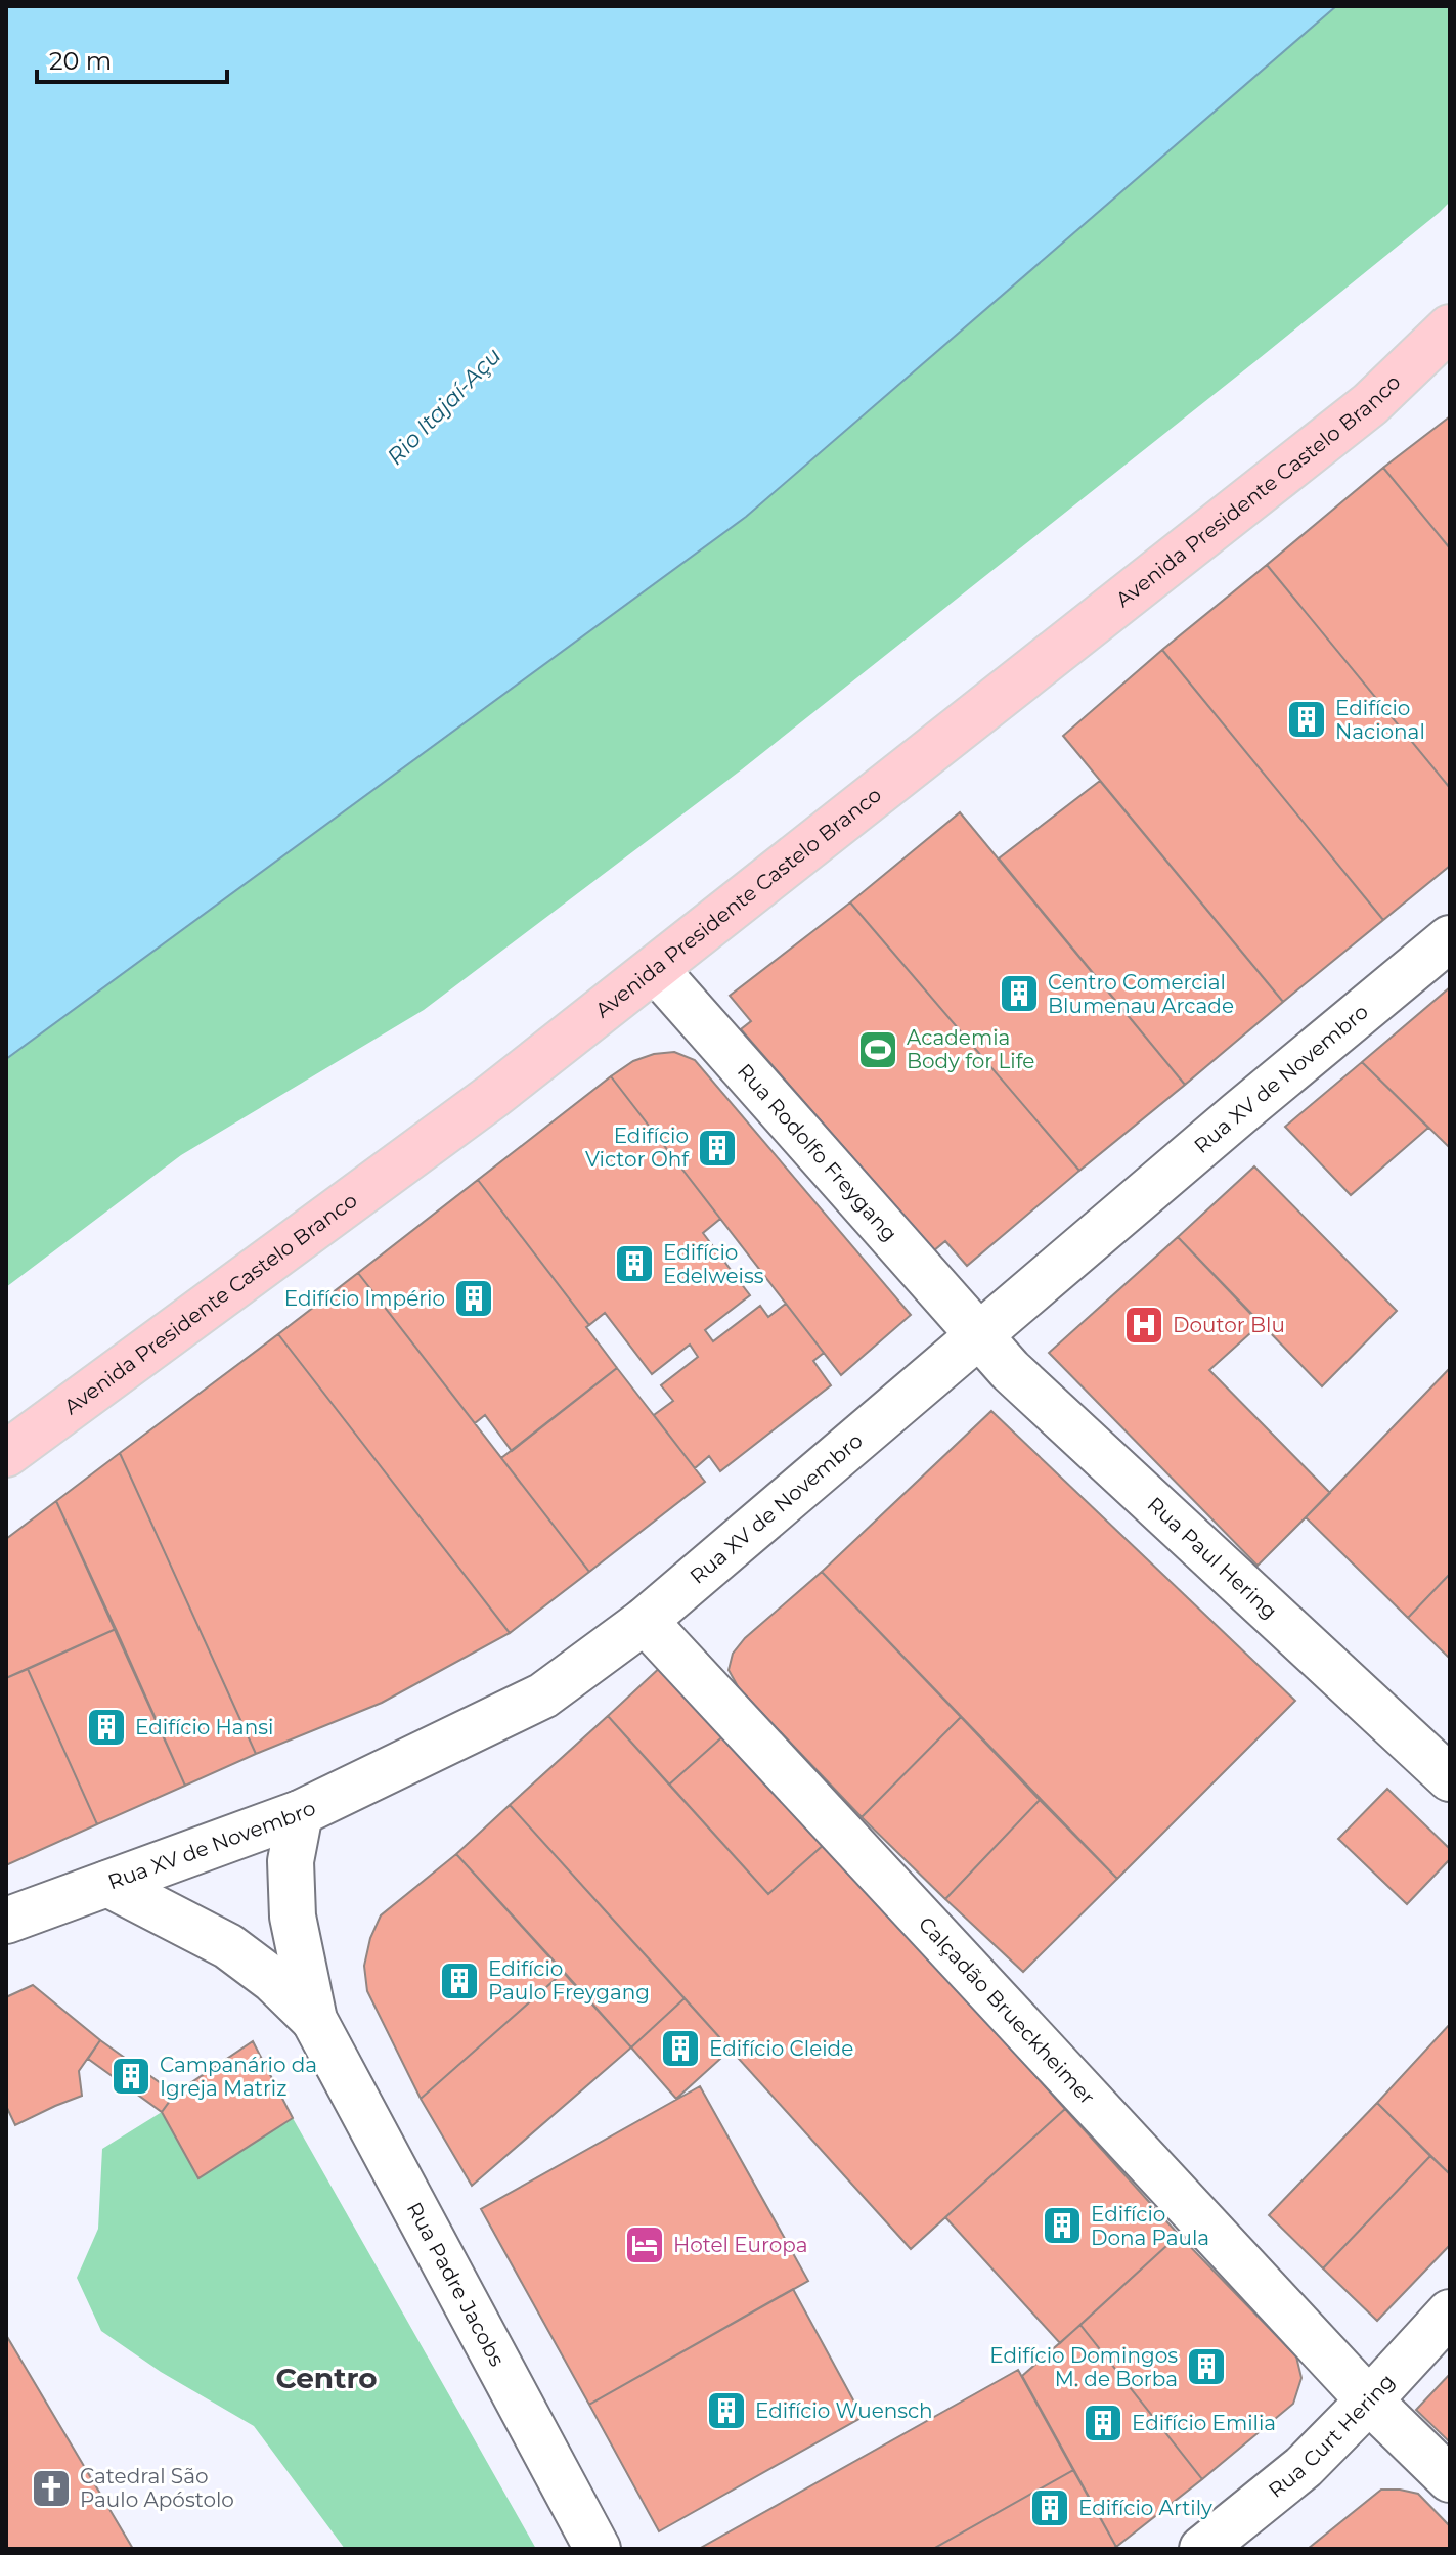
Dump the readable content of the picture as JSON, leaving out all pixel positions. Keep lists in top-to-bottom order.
{
  "streets": {
    "main road": ["Avenida Presidente Castelo Branco"],
    "street": [
      "Rua XV de Novembro",
      "Rua Rodolfo Freygang",
      "Rua Paul Hering",
      "Calçadão Brueckheimer",
      "Rua Padre Jacobs",
      "Rua Curt Hering"
    ]
  },
  "crossings": [
    ["Avenida Presidente Castelo Branco", "Rua Rodolfo Freygang"],
    ["Rua XV de Novembro", "Rua Rodolfo Freygang"],
    ["Rua XV de Novembro", "Rua Paul Hering"],
    ["Rua XV de Novembro", "Calçadão Brueckheimer"],
    ["Rua XV de Novembro", "Rua Padre Jacobs"],
    ["Rua Rodolfo Freygang", "Rua Paul Hering"],
    ["Calçadão Brueckheimer", "Rua Curt Hering"]
  ],
  "districts": ["Centro"],
  "water": ["Rio Itajaí-Açu"],
  "places": {
    "building": [
      "Edifício Nacional",
      "Centro Comercial Blumenau Arcade",
      "Edifício Victor Ohf",
      "Edifício Edelweiss",
      "Edifício Império",
      "Edifício Hansi",
      "Edifício Paulo Freygang",
      "Edifício Cleide",
      "Campanário da Igreja Matriz",
      "Edifício Dona Paula",
      "Edifício Domingos M. de Borba",
      "Edifício Wuensch",
      "Edifício Emilia",
      "Edifício Artily"
    ],
    "sports": ["Academia Body for Life"],
    "hospital": ["Doutor Blu"],
    "hotel": ["Hotel Europa"],
    "church": ["Catedral São Paulo Apóstolo"]
  },
  "scale_bar": "20 m"
}
